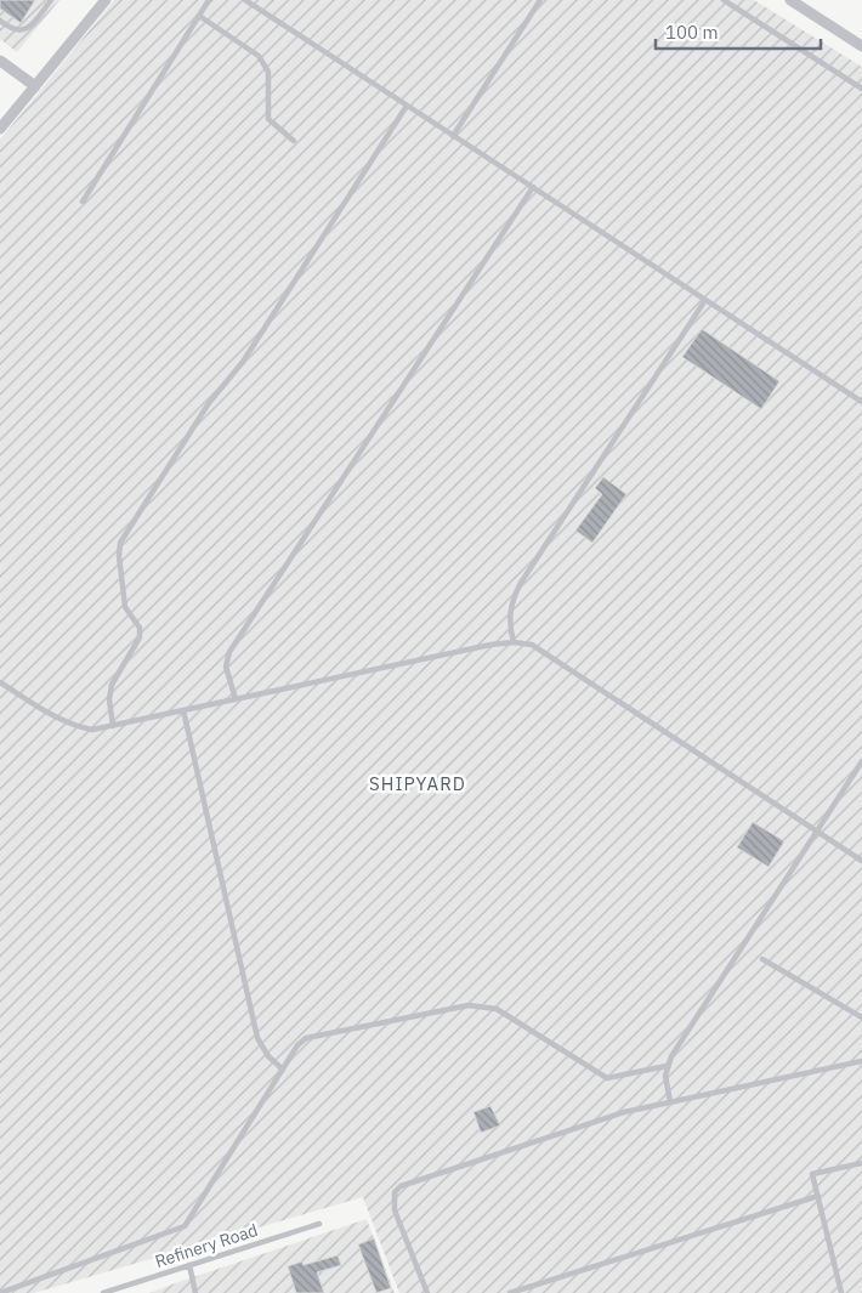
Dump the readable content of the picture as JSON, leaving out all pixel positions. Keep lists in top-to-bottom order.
{
  "streets": {
    "lane": ["Refinery Road"]
  },
  "districts": ["SHIPYARD"],
  "scale_bar": "100 m"
}
